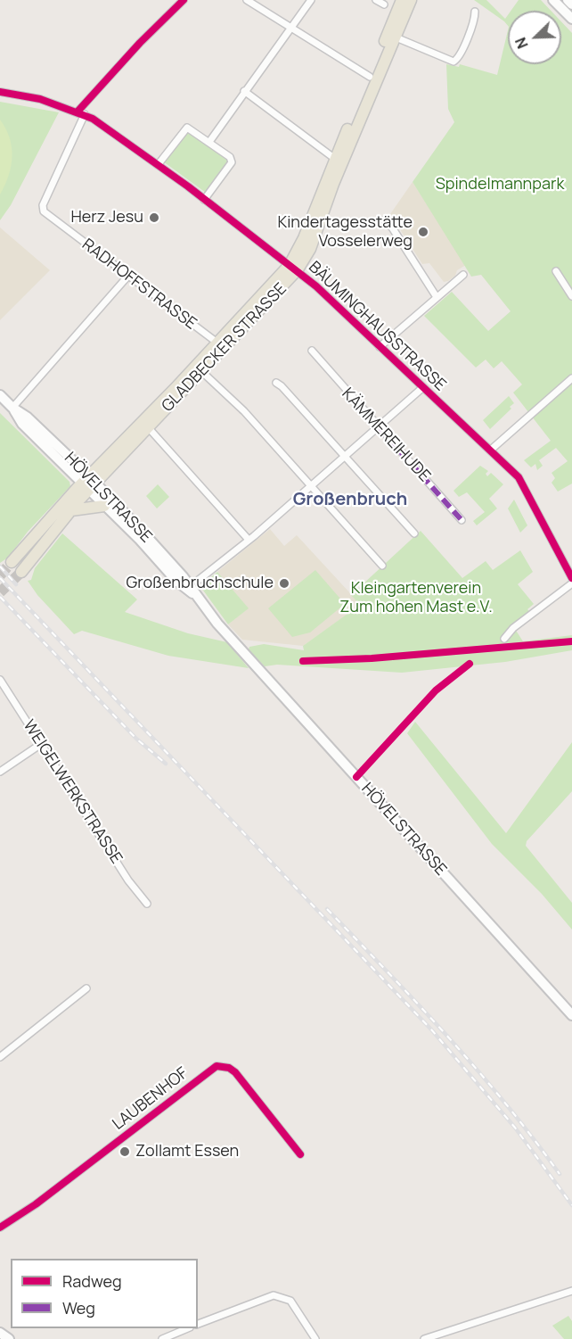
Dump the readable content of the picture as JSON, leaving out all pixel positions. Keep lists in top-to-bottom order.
{
  "streets": {
    "main road": ["GLADBECKER STRASSE", "HÖVELSTRASSE"],
    "street": [
      "RADHOFFSTRASSE",
      "BÄUMINGHAUSSTRASSE",
      "KÄMMEREIHUDE",
      "WEIGELWERKSTRASSE",
      "LAUBENHOF"
    ]
  },
  "crossings": [
    ["RADHOFFSTRASSE", "BÄUMINGHAUSSTRASSE"],
    ["RADHOFFSTRASSE", "GLADBECKER STRASSE"],
    ["BÄUMINGHAUSSTRASSE", "GLADBECKER STRASSE"],
    ["GLADBECKER STRASSE", "HÖVELSTRASSE"]
  ],
  "districts": ["Großenbruch"],
  "parks": ["Spindelmannpark", "Kleingartenverein Zum hohen Mast e.V."],
  "places": [
    "Herz Jesu",
    "Kindertagesstätte Vosselerweg",
    "Großenbruchschule",
    "Zollamt Essen"
  ],
  "legend": ["Radweg", "Weg"],
  "north": "bottom left"
}
